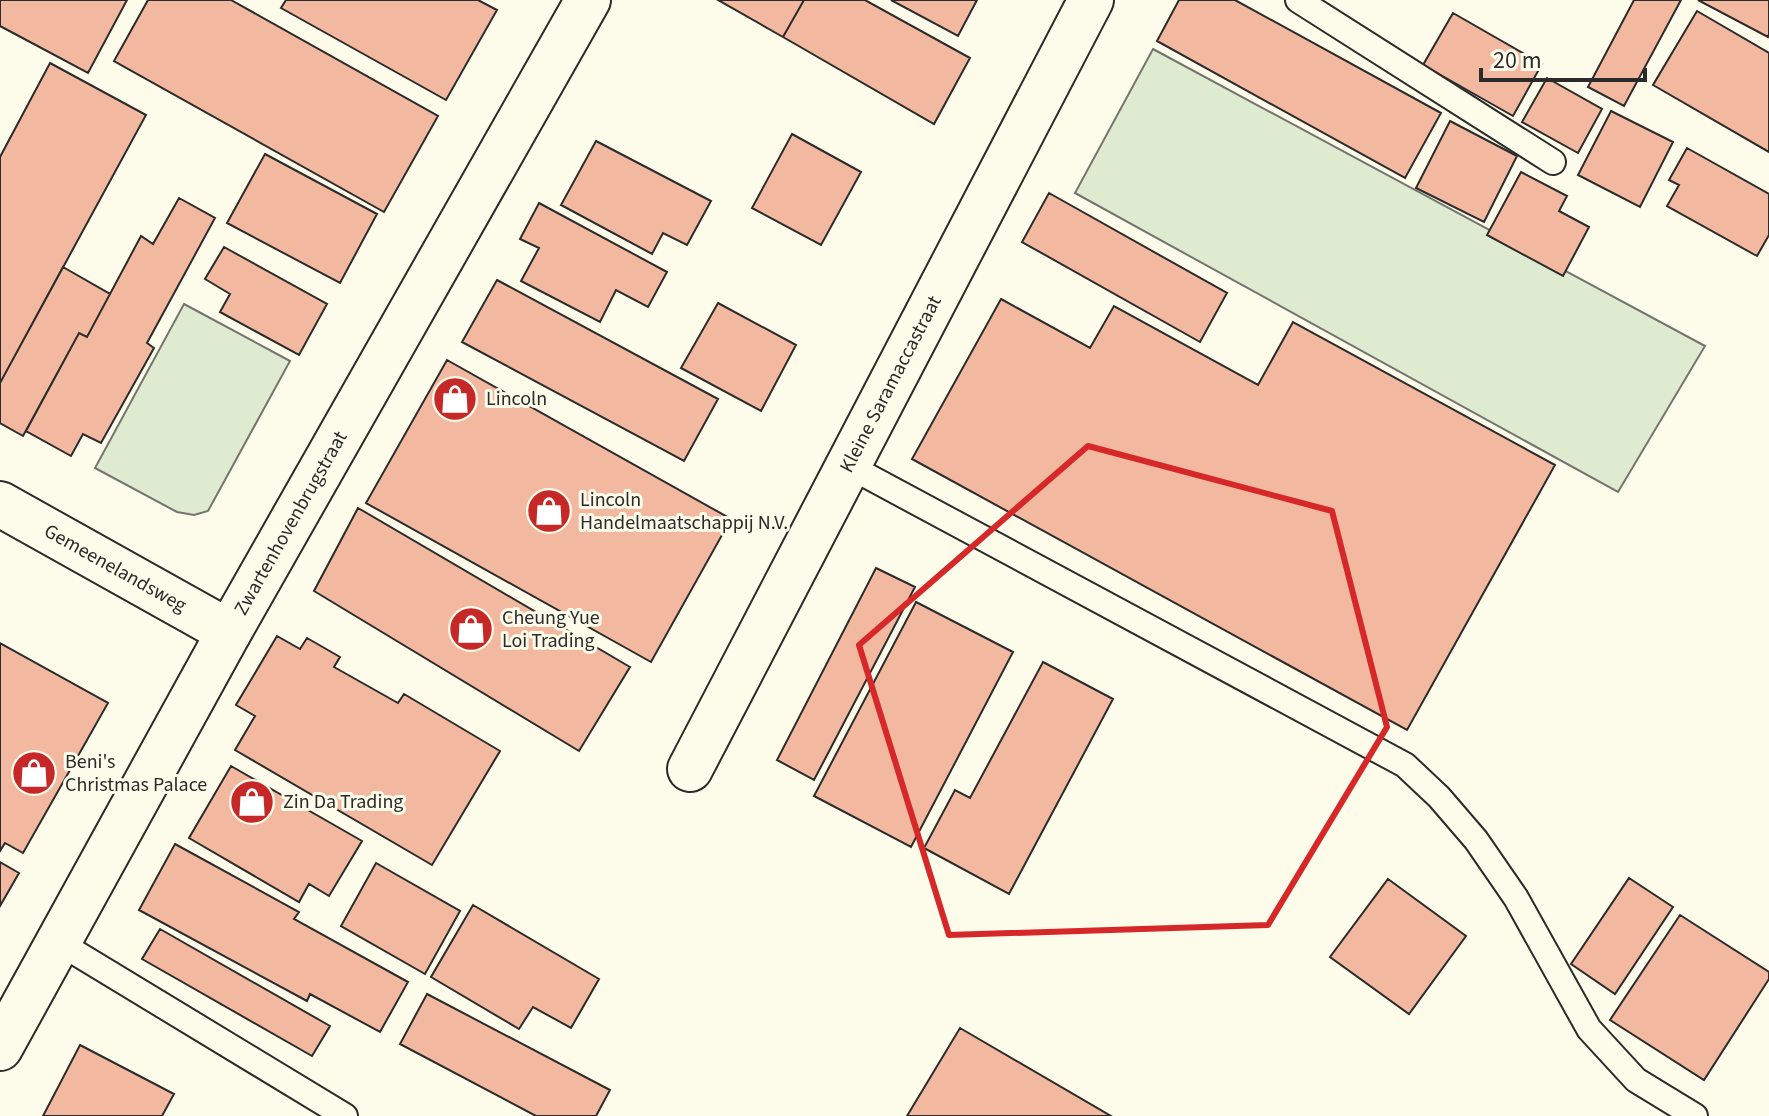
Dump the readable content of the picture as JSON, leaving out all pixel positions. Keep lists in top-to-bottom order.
{
  "streets": {
    "main road": ["Kleine Saramaccastraat", "Zwartenhovenbrugstraat", "Gemeenelandsweg"]
  },
  "crossings": [
    ["Zwartenhovenbrugstraat", "Gemeenelandsweg"]
  ],
  "places": {
    "shop": [
      "Lincoln",
      "Lincoln Handelmaatschappij N.V.",
      "Cheung Yue Loi Trading",
      "Beni's Christmas Palace",
      "Zin Da Trading"
    ]
  },
  "scale_bar": "20 m"
}
